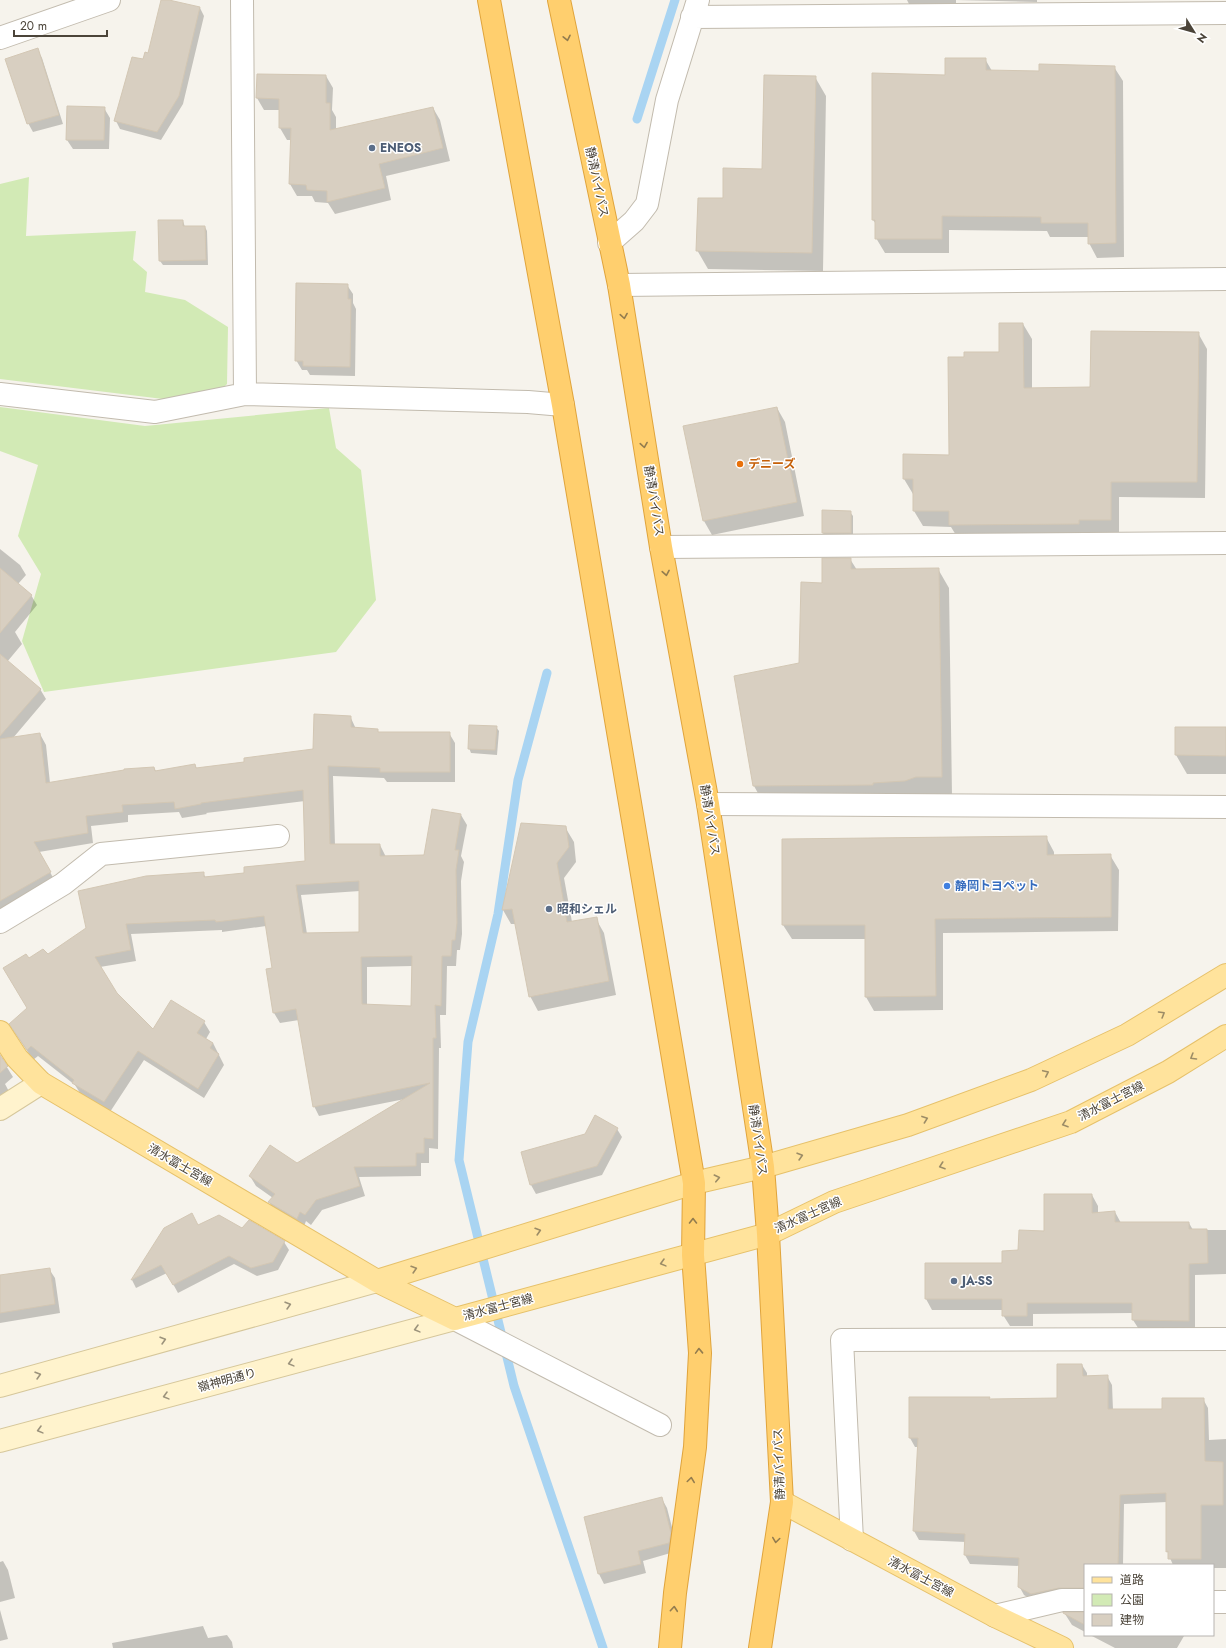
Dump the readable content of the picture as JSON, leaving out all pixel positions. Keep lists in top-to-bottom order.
{
  "streets": {
    "highway": ["静清バイパス"],
    "main road": ["清水富士宮線", "嶺神明通り"]
  },
  "crossings": [
    ["静清バイパス", "清水富士宮線"],
    ["清水富士宮線", "嶺神明通り"]
  ],
  "places": [
    "ENEOS",
    "デニーズ",
    "静岡トヨペット",
    "昭和シェル",
    "JA-SS"
  ],
  "legend": ["道路", "公園", "建物"],
  "scale_bar": "20 m",
  "north": "bottom right"
}
